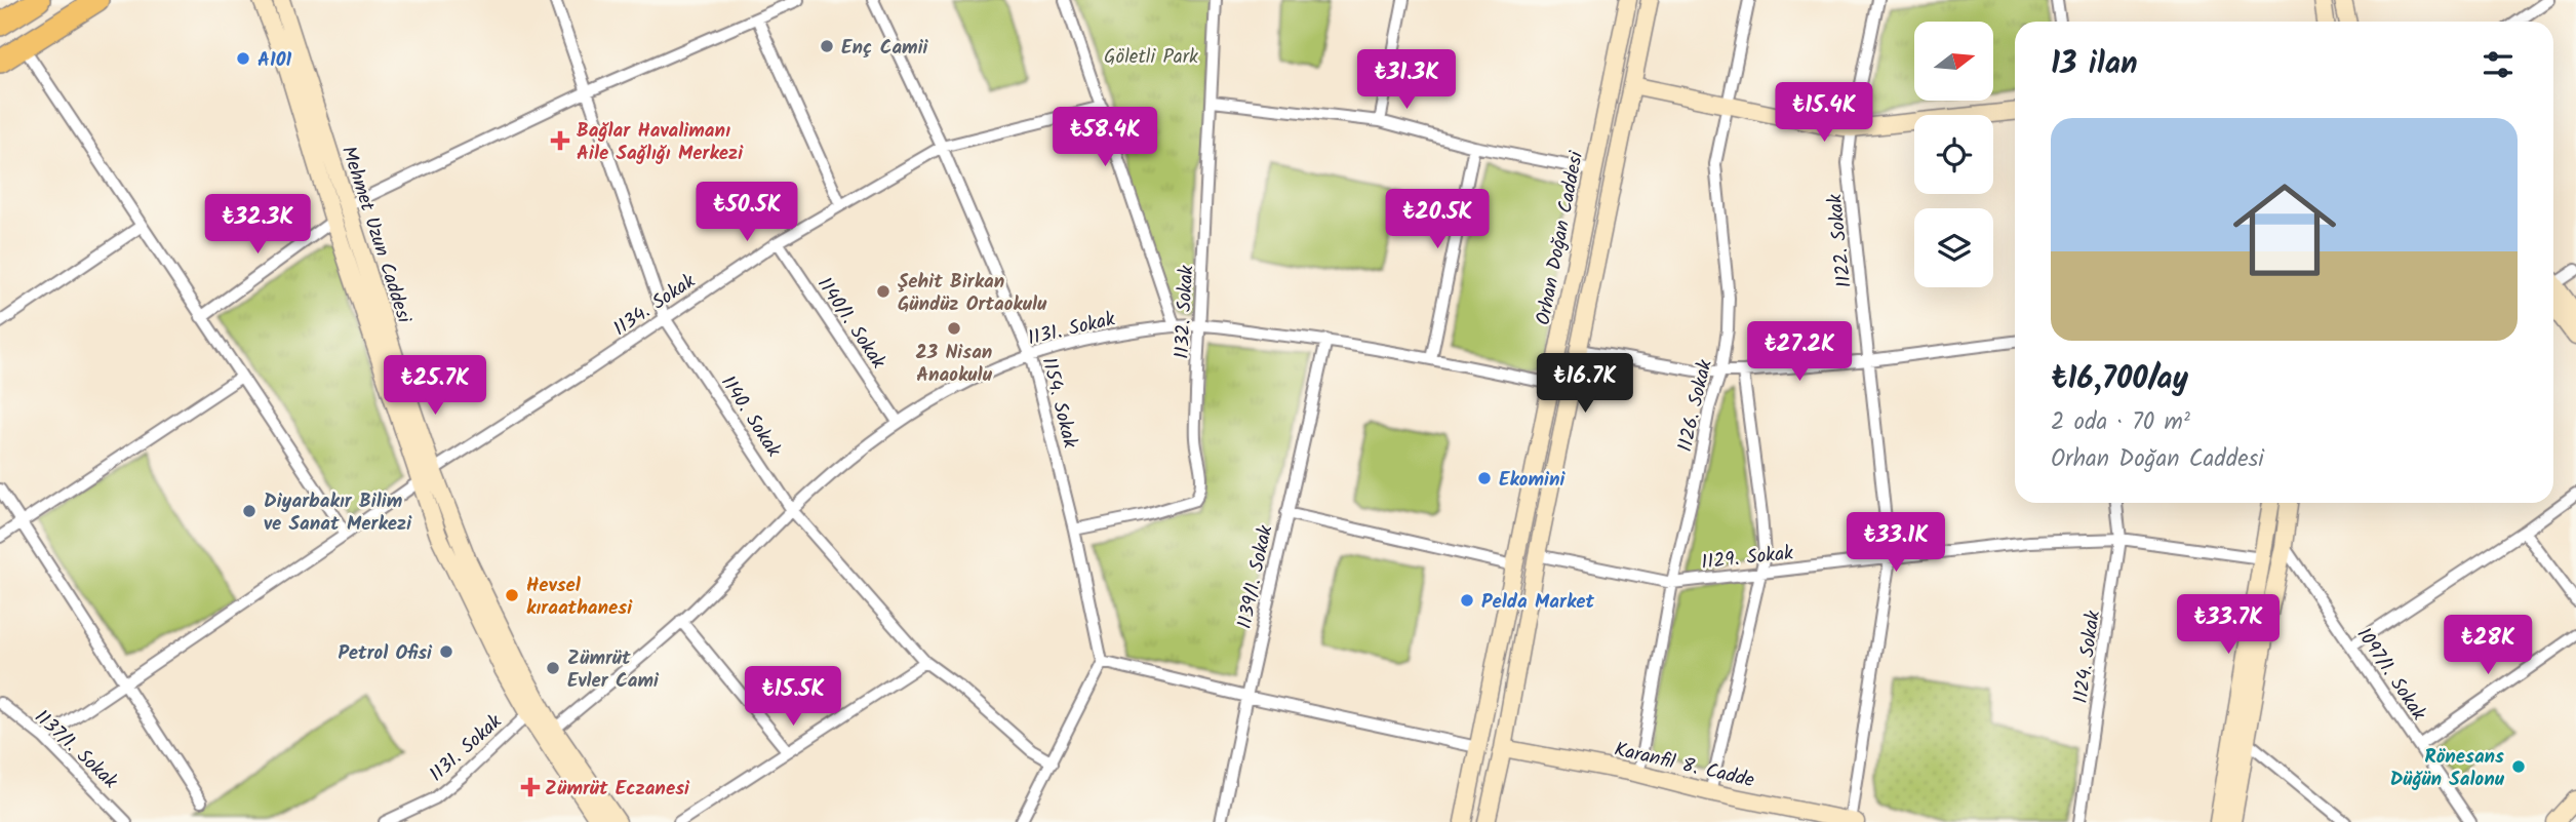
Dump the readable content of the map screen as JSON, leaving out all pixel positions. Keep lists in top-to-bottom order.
{
  "streets": {
    "main road": ["Mehmet Uzun Caddesi", "Orhan Doğan Caddesi", "Karanfil 8. Cadde"],
    "street": [
      "1122. Sokak",
      "1134. Sokak",
      "1132. Sokak",
      "1140/1. Sokak",
      "1131. Sokak",
      "1154. Sokak",
      "1126. Sokak",
      "1140. Sokak",
      "1129. Sokak",
      "1139/1. Sokak",
      "1124. Sokak",
      "1097/1. Sokak",
      "1137/1. Sokak"
    ]
  },
  "crossings": [
    ["Mehmet Uzun Caddesi", "1134. Sokak"],
    ["Mehmet Uzun Caddesi", "1131. Sokak"],
    ["Orhan Doğan Caddesi", "1131. Sokak"],
    ["1122. Sokak", "1129. Sokak"],
    ["1122. Sokak", "Karanfil 8. Cadde"],
    ["1134. Sokak", "1140/1. Sokak"],
    ["1134. Sokak", "1154. Sokak"],
    ["1134. Sokak", "1140. Sokak"],
    ["1132. Sokak", "1131. Sokak"],
    ["1132. Sokak", "1154. Sokak"],
    ["1140/1. Sokak", "1131. Sokak"],
    ["1131. Sokak", "1154. Sokak"],
    ["1131. Sokak", "1140. Sokak"],
    ["1131. Sokak", "1139/1. Sokak"],
    ["1126. Sokak", "1129. Sokak"],
    ["1126. Sokak", "Karanfil 8. Cadde"],
    ["1129. Sokak", "1124. Sokak"]
  ],
  "parks": ["Göletli Park"],
  "places": {
    "other": [
      "Enç Camii",
      "A101",
      "Şehit Birkan Gündüz Ortaokulu",
      "23 Nisan Anaokulu",
      "Ekomini",
      "Diyarbakır Bilim ve Sanat Merkezi",
      "Hevsel kıraathanesi",
      "Pelda Market",
      "Petrol Ofisi",
      "Zümrüt Evler Cami",
      "Rönesans Düğün Salonu"
    ],
    "health": ["Bağlar Havalimanı Aile Sağlığı Merkezi", "Zümrüt Eczanesi"]
  },
  "north": "right",
  "page": {
    "heading": "13 ilan",
    "price": [
      "₺31.3K",
      "₺15.4K",
      "₺58.4K",
      "₺50.5K",
      "₺20.5K",
      "₺32.3K",
      "₺27.2K",
      "₺16.7K",
      "₺25.7K",
      "₺33.1K",
      "₺33.7K",
      "₺28K",
      "₺15.5K"
    ],
    "list": [
      {
        "name": "₺16,700/ay",
        "note": "2 oda · 70 m² · Orhan Doğan Caddesi"
      }
    ]
  }
}
